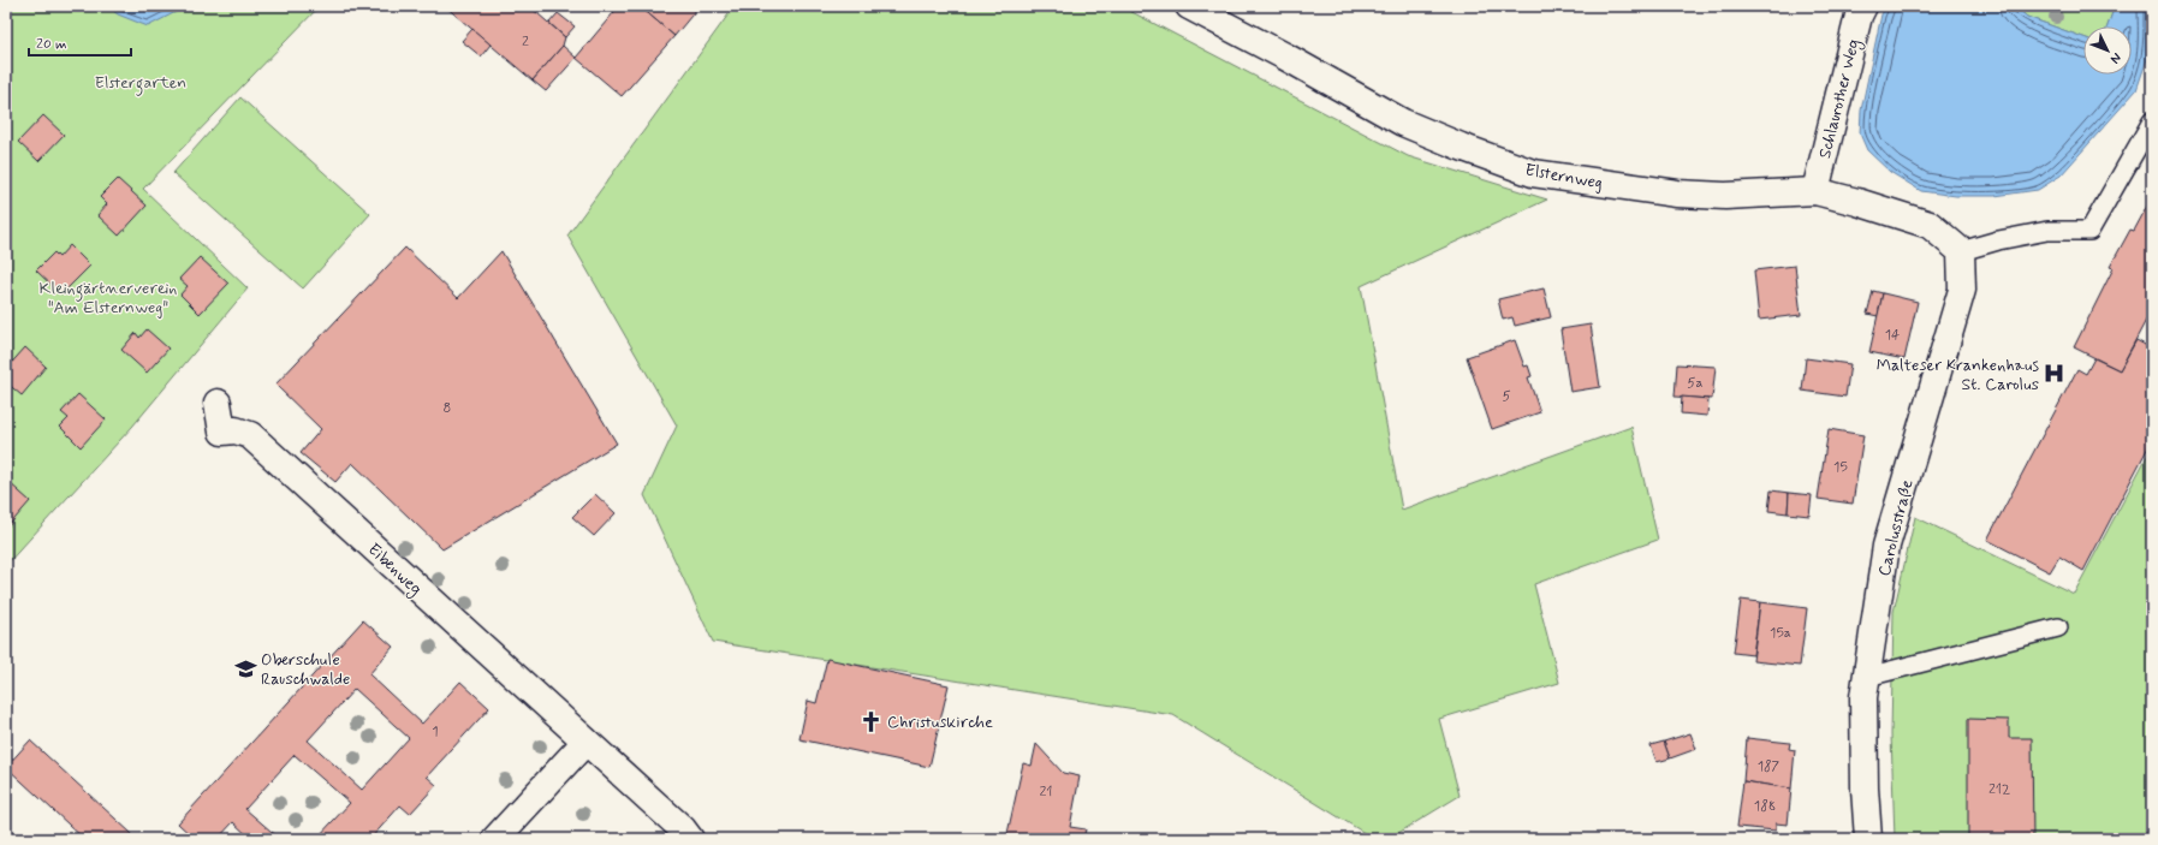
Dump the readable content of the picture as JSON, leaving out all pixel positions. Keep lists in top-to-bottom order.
{
  "streets": {
    "street": [
      "Schlaurother Weg",
      "Elsternweg",
      "Carolusstraße",
      "Eibenweg"
    ]
  },
  "crossings": [
    ["Schlaurother Weg", "Elsternweg"],
    ["Elsternweg", "Carolusstraße"]
  ],
  "parks": ["Elstergarten", "Kleingärtnerverein \"Am Elsternweg\""],
  "places": {
    "hospital": ["Malteser Krankenhaus St. Carolus"],
    "school or university": ["Oberschule Rauschwalde"],
    "church": ["Christuskirche"]
  },
  "house_numbers": [
    "2",
    "14",
    "5a",
    "5",
    "8",
    "15",
    "15a",
    "1",
    "187",
    "212",
    "21",
    "188"
  ],
  "scale_bar": "20 m",
  "north": "bottom right"
}
